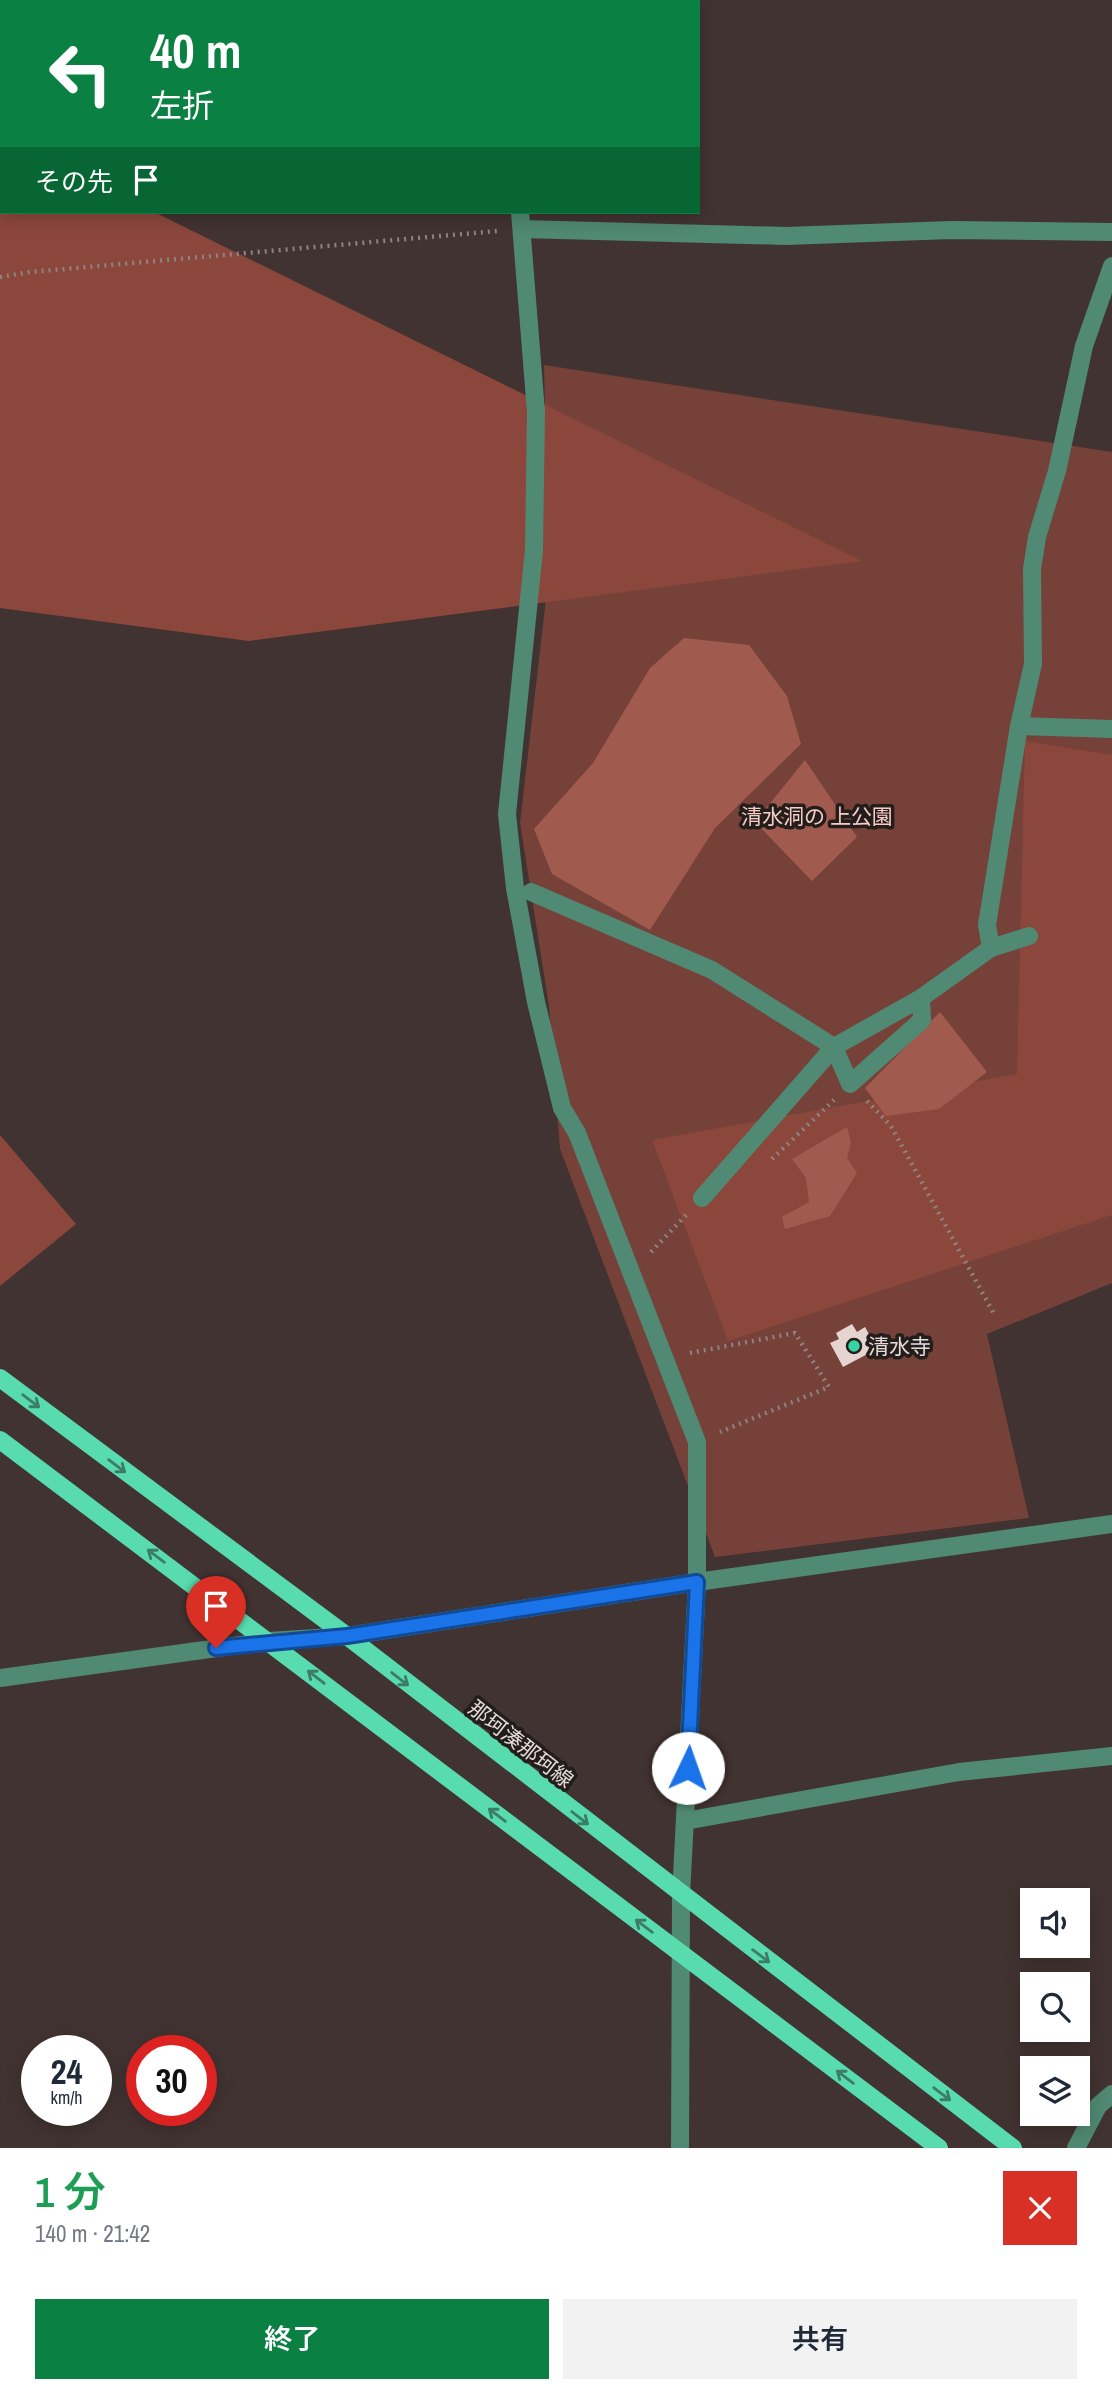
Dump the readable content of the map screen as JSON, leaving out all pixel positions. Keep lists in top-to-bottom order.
{
  "streets": {
    "main road": ["那珂湊那珂線"]
  },
  "parks": ["清水洞の 上公園"],
  "places": ["清水寺"],
  "page": {
    "turn": ["40 m", "左折"],
    "then": "その先",
    "speed": "24 km/h",
    "limit": "30",
    "heading": ["1 分", "140 m · 21:42"],
    "buttons": ["終了", "共有"]
  }
}
